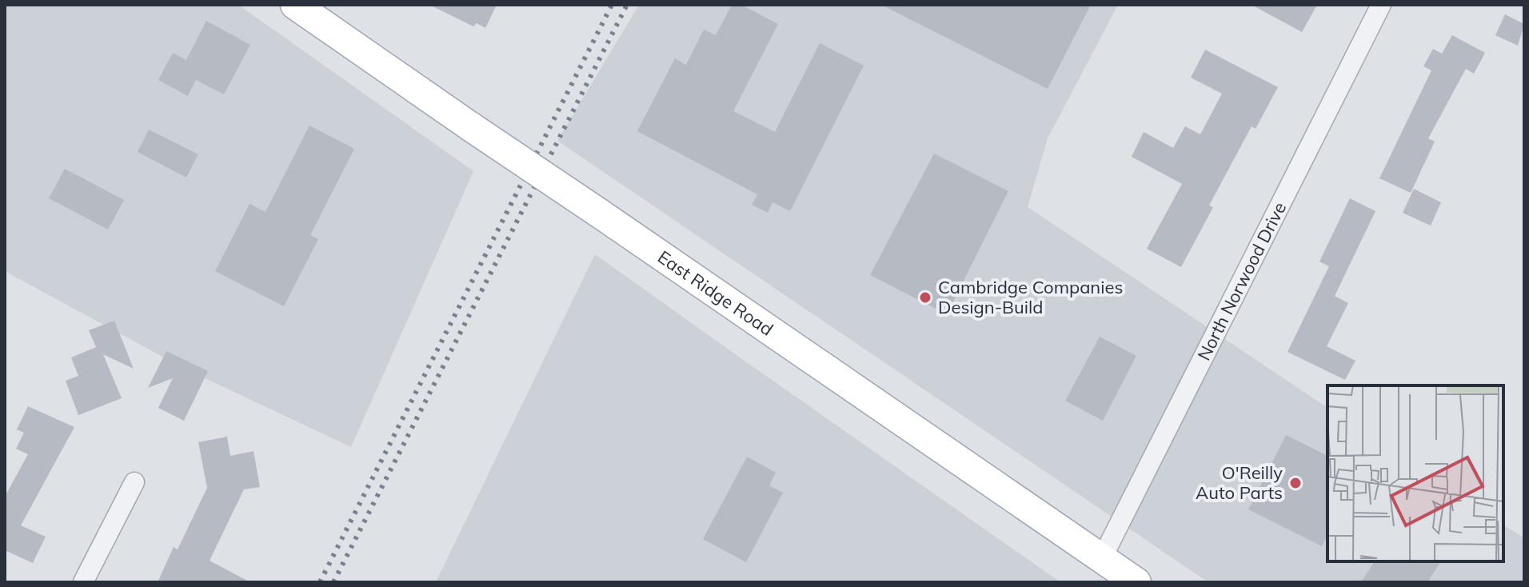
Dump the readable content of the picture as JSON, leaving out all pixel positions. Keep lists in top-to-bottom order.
{
  "streets": {
    "main road": ["East Ridge Road"],
    "street": ["North Norwood Drive"]
  },
  "crossings": [
    ["North Norwood Drive", "East Ridge Road"]
  ],
  "places": ["Cambridge Companies Design-Build", "O'Reilly Auto Parts"]
}
